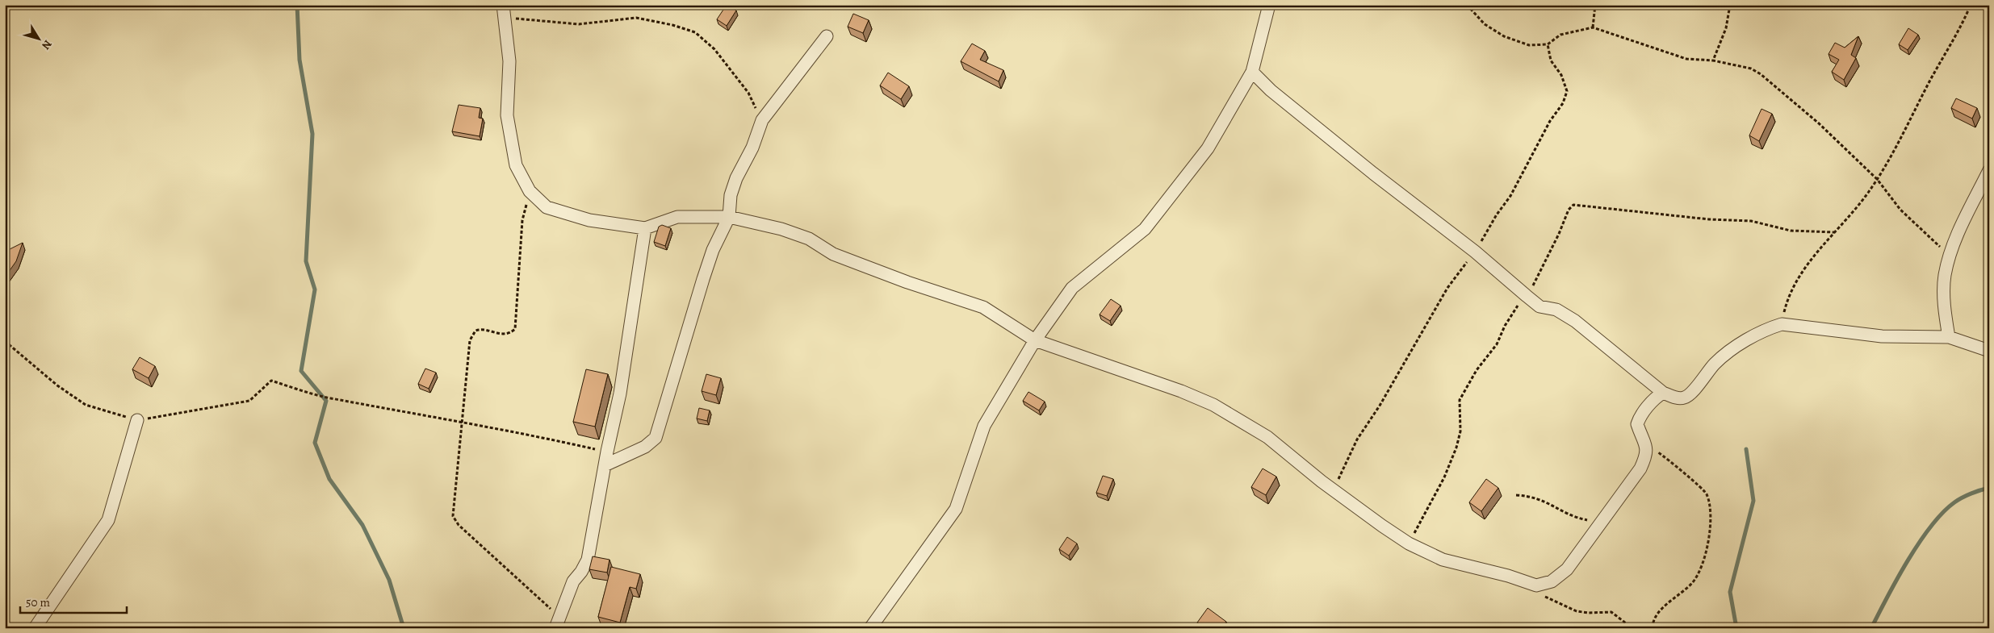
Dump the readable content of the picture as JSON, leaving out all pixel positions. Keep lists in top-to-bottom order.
{
  "scale_bar": "50 m",
  "north": "bottom right"
}
